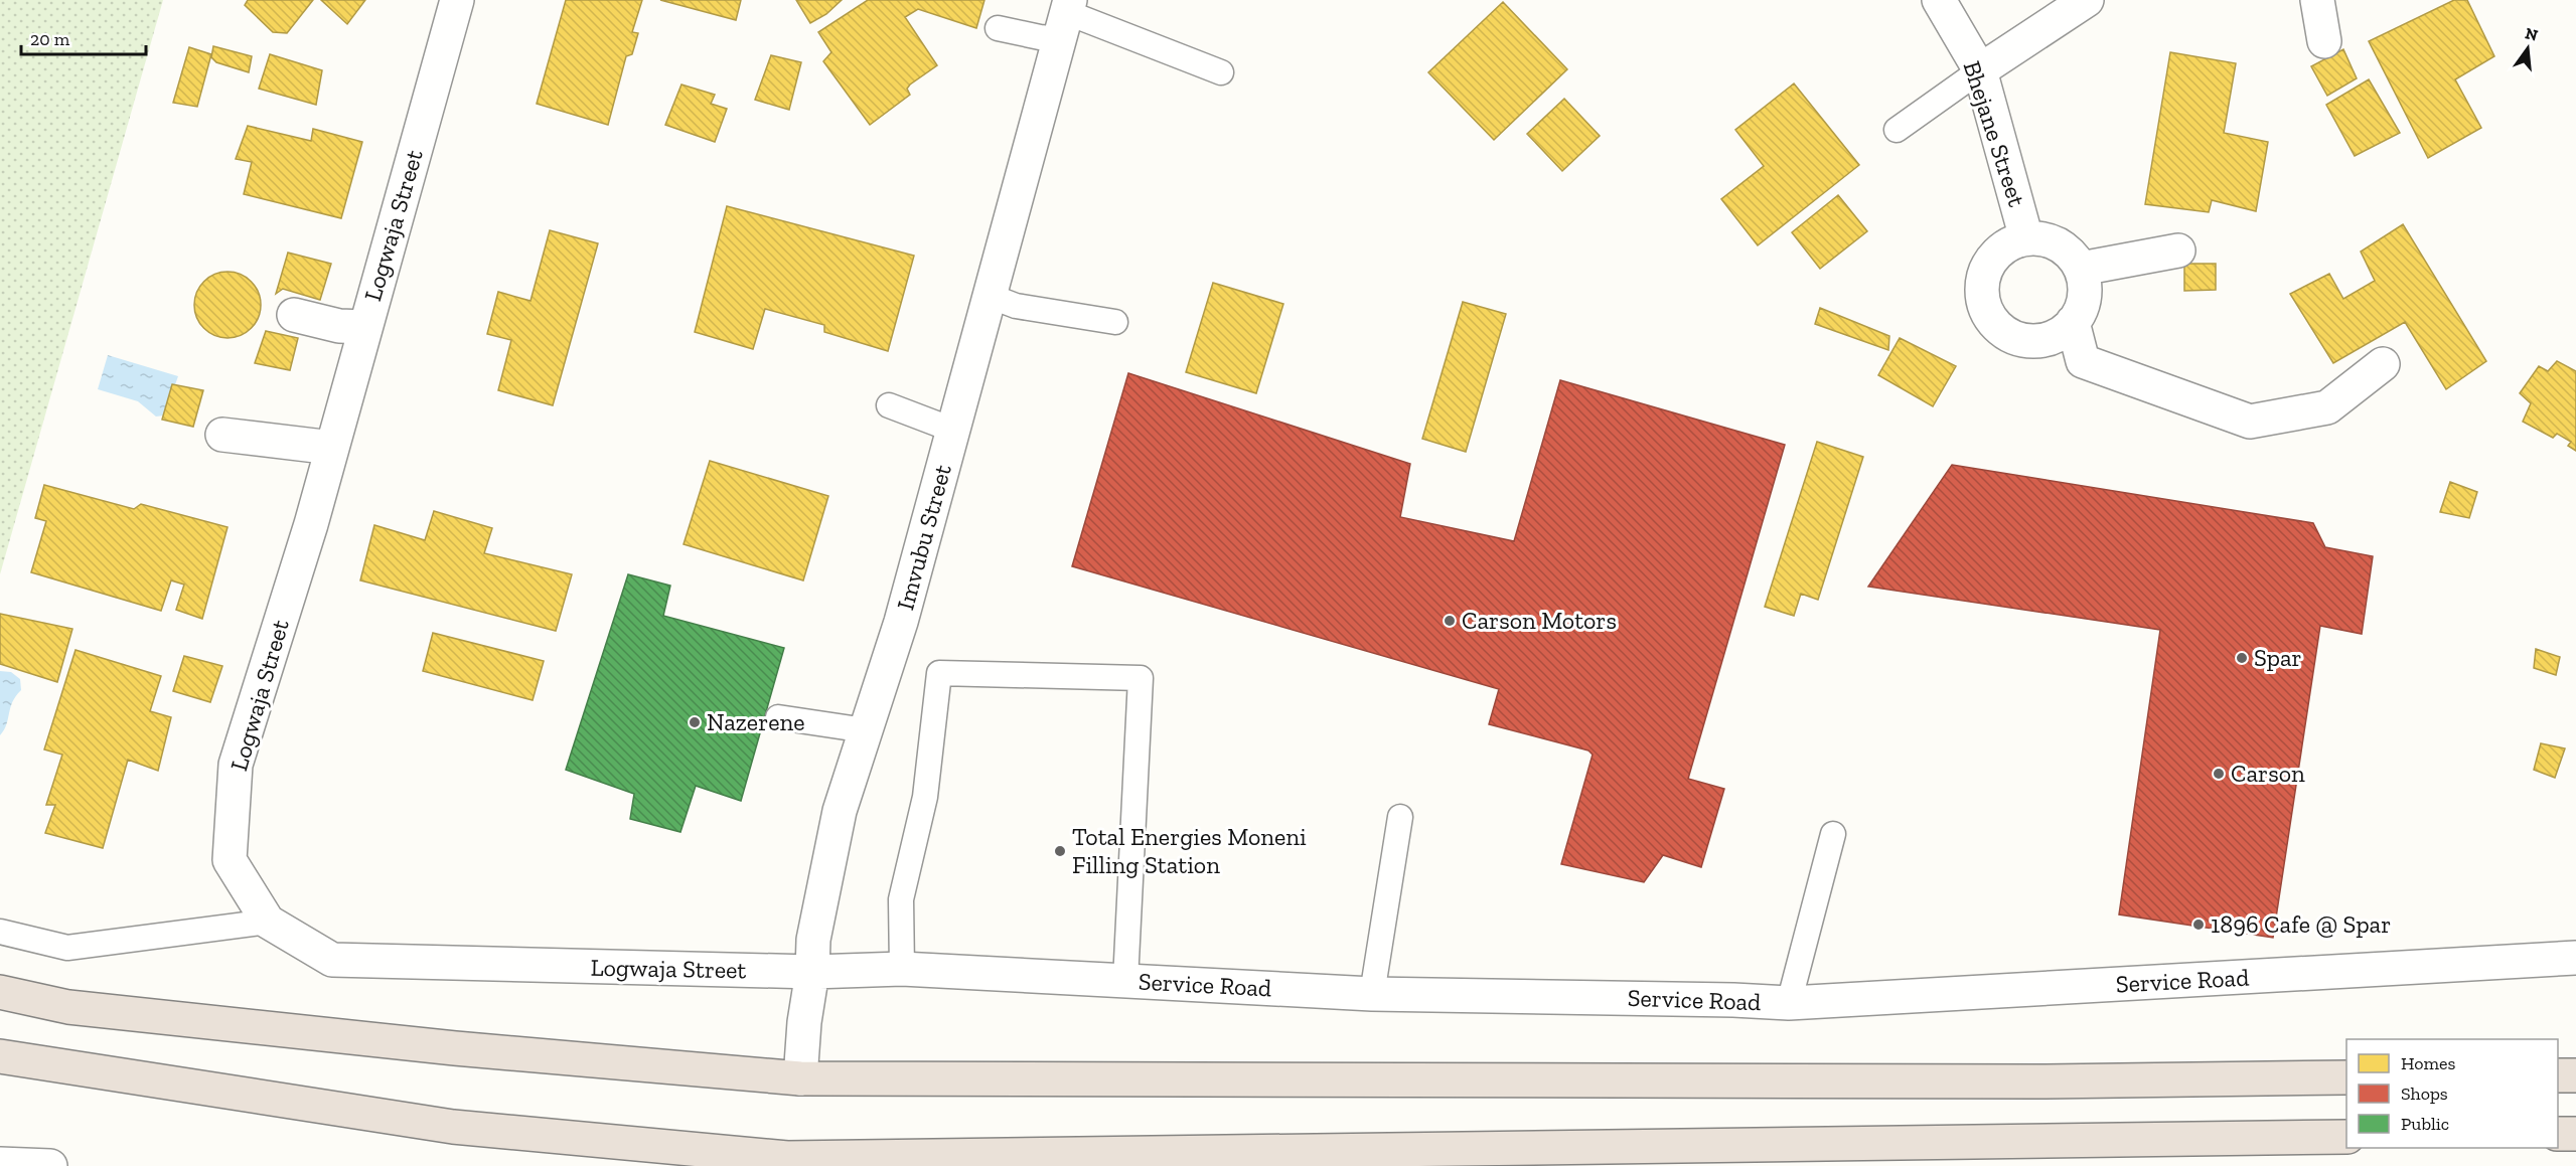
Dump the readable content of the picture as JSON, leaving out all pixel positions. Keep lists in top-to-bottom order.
{
  "streets": {
    "street": [
      "Bhejane Street",
      "Logwaja Street",
      "Imvubu Street",
      "Service Road"
    ]
  },
  "crossings": [
    ["Logwaja Street", "Imvubu Street"],
    ["Logwaja Street", "Service Road"],
    ["Imvubu Street", "Service Road"]
  ],
  "places": [
    "Carson Motors",
    "Spar",
    "Nazerene",
    "Carson",
    "Total Energies Moneni Filling Station",
    "1896 Cafe @ Spar"
  ],
  "legend": ["Homes", "Shops", "Public"],
  "scale_bar": "20 m",
  "north": "top"
}
